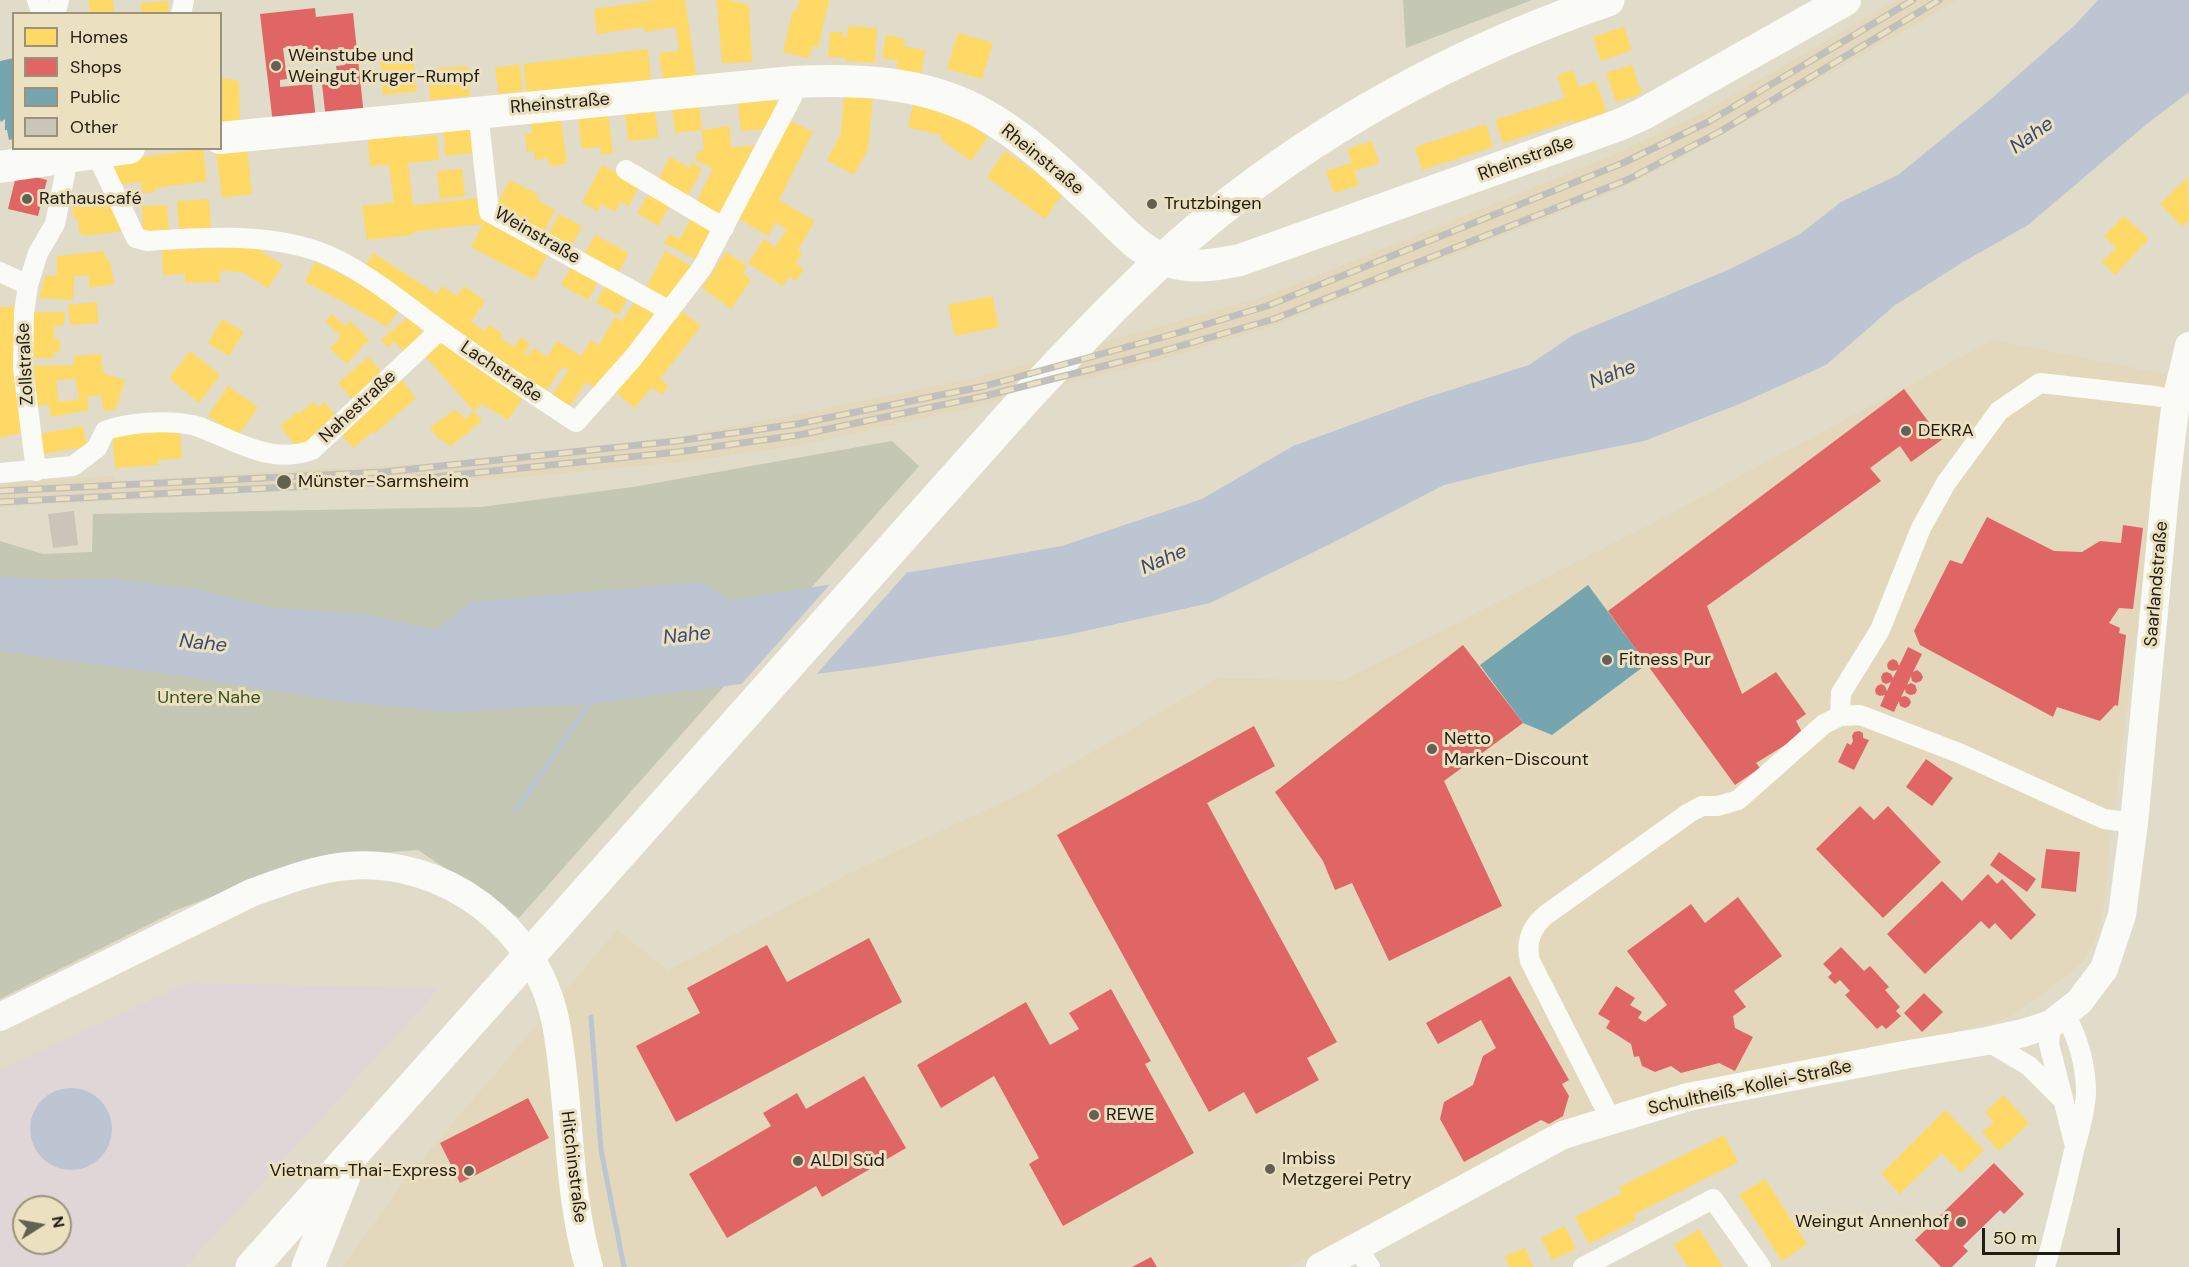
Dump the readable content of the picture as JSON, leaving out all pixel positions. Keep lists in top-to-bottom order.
{
  "streets": {
    "main road": [
      "Rheinstraße",
      "Saarlandstraße",
      "Schultheiß-Kollei-Straße",
      "Hitchinstraße"
    ],
    "street": [
      "Weinstraße",
      "Zollstraße",
      "Lachstraße",
      "Nahestraße"
    ]
  },
  "crossings": [
    ["Rheinstraße", "Weinstraße"],
    ["Rheinstraße", "Lachstraße"],
    ["Weinstraße", "Lachstraße"],
    ["Zollstraße", "Lachstraße"],
    ["Zollstraße", "Nahestraße"],
    ["Lachstraße", "Nahestraße"],
    ["Saarlandstraße", "Schultheiß-Kollei-Straße"]
  ],
  "water": ["Nahe"],
  "parks": ["Untere Nahe"],
  "places": [
    "Weinstube und Weingut Kruger-Rumpf",
    "Rathauscafé",
    "Trutzbingen",
    "DEKRA",
    "Münster-Sarmsheim",
    "Fitness Pur",
    "Netto Marken-Discount",
    "REWE",
    "ALDI Süd",
    "Imbiss Metzgerei Petry",
    "Vietnam-Thai-Express",
    "Weingut Annenhof"
  ],
  "legend": [
    "Homes",
    "Shops",
    "Public",
    "Other"
  ],
  "scale_bar": "50 m",
  "north": "right"
}
